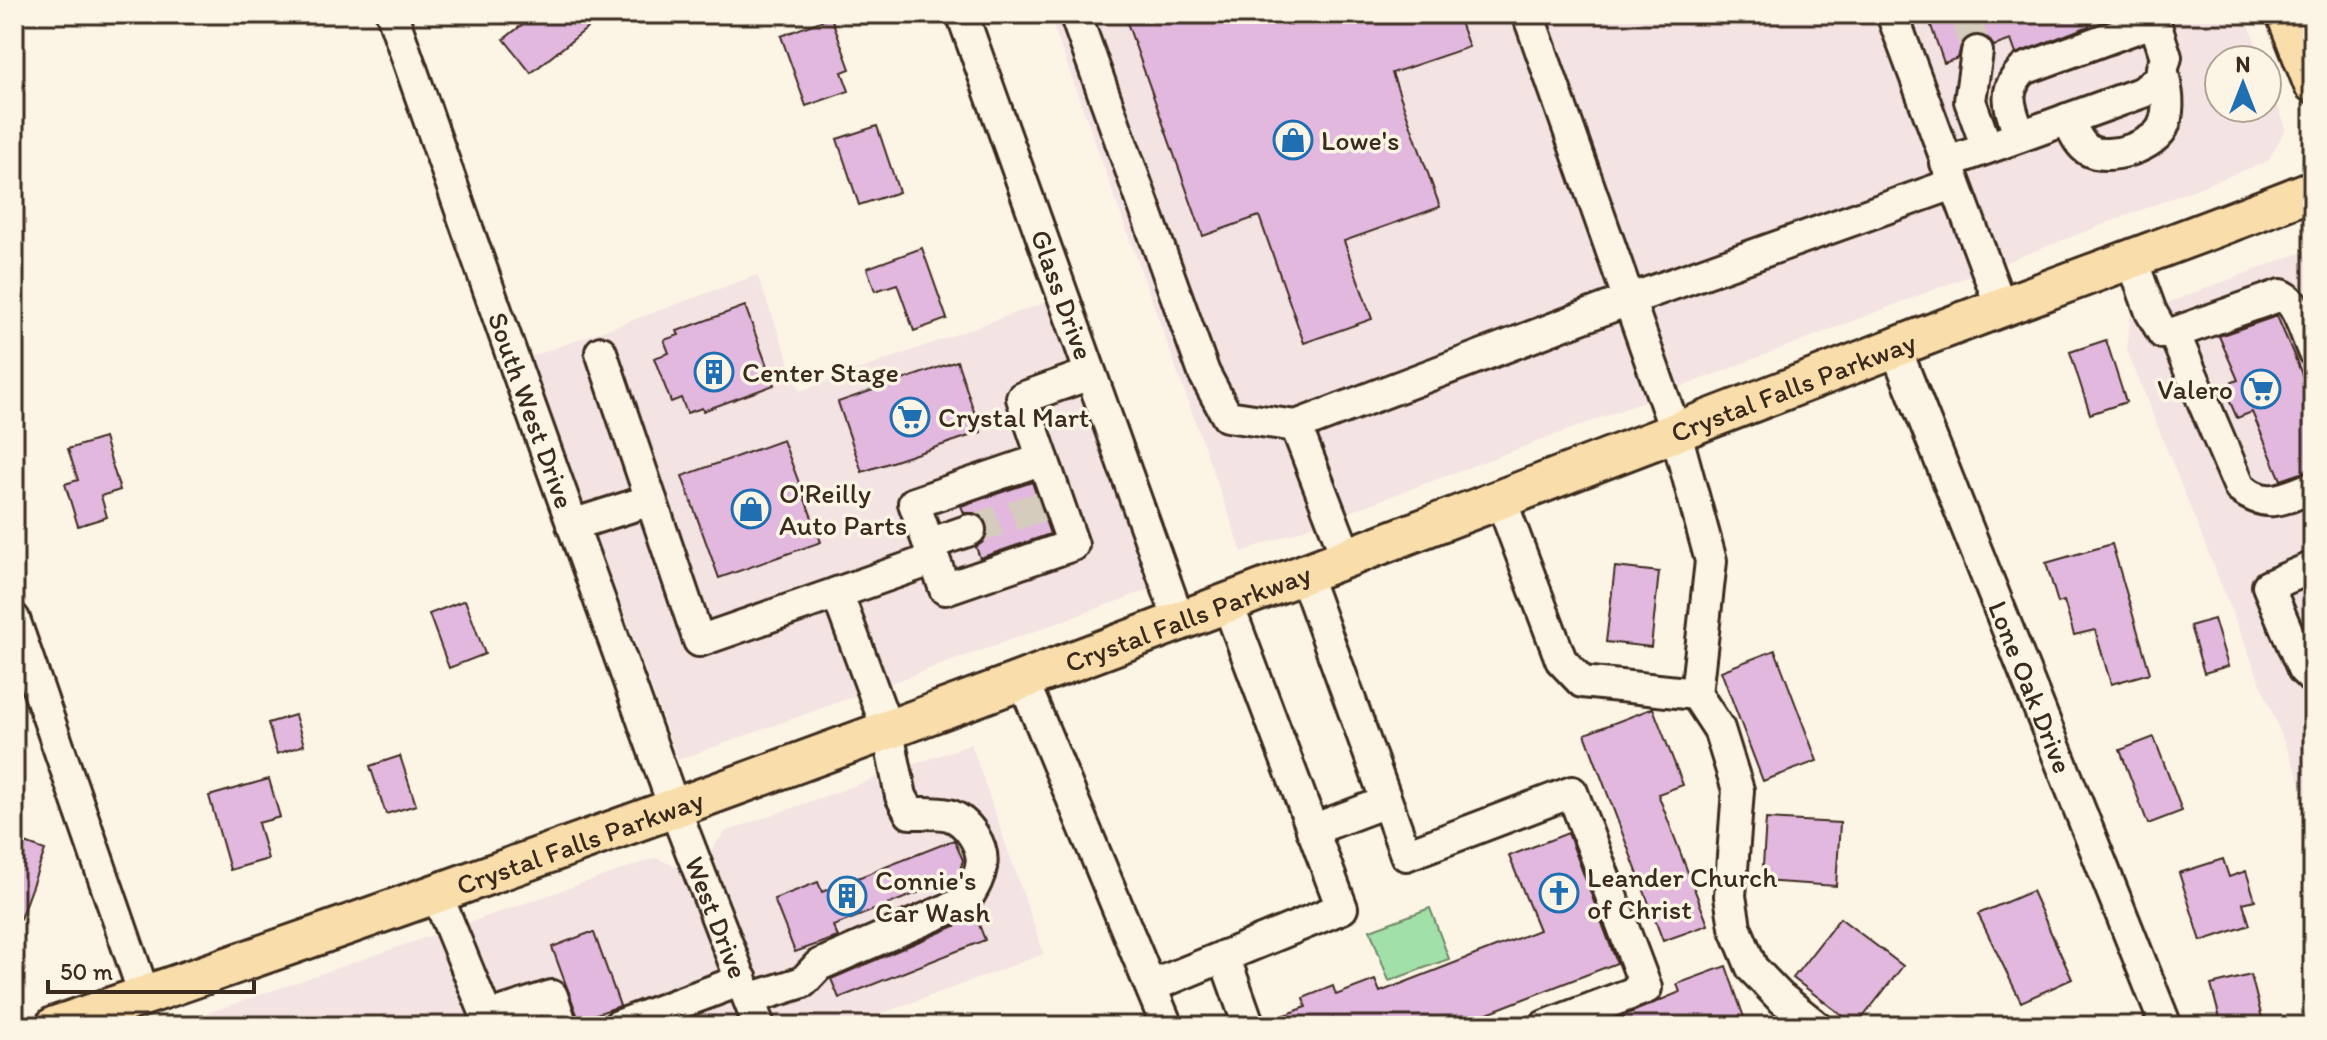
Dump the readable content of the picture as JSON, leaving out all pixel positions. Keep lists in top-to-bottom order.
{
  "streets": {
    "main road": ["Crystal Falls Parkway"],
    "street": [
      "Glass Drive",
      "South West Drive",
      "Lone Oak Drive",
      "West Drive"
    ]
  },
  "crossings": [
    ["Glass Drive", "Crystal Falls Parkway"],
    ["Crystal Falls Parkway", "South West Drive"],
    ["Crystal Falls Parkway", "Lone Oak Drive"],
    ["Crystal Falls Parkway", "West Drive"],
    ["South West Drive", "West Drive"]
  ],
  "places": {
    "shop": ["Lowe's", "O'Reilly Auto Parts"],
    "building": ["Center Stage", "Connie's Car Wash"],
    "supermarket": ["Valero", "Crystal Mart"],
    "church": ["Leander Church of Christ"]
  },
  "scale_bar": "50 m",
  "north": "top"
}
